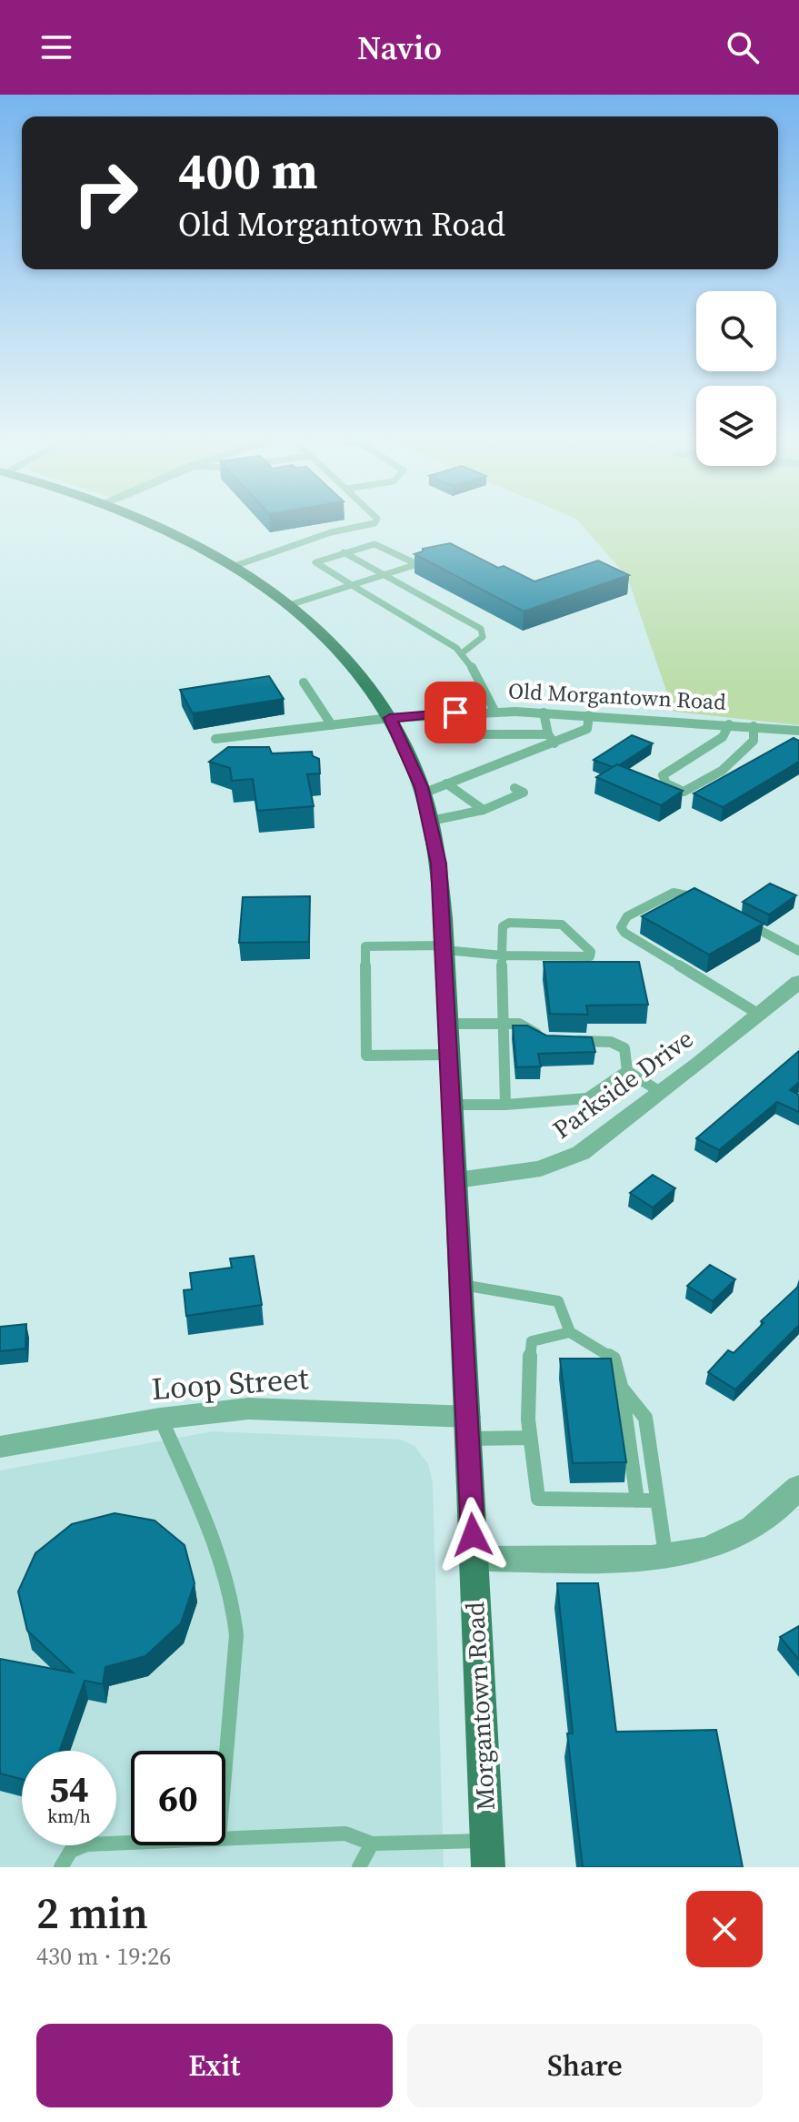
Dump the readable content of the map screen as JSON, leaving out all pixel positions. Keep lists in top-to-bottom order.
{
  "streets": {
    "main road": ["Morgantown Road"],
    "street": ["Old Morgantown Road", "Parkside Drive", "Loop Street"]
  },
  "crossings": [
    ["Old Morgantown Road", "Morgantown Road"],
    ["Parkside Drive", "Morgantown Road"],
    ["Loop Street", "Morgantown Road"]
  ],
  "page": {
    "header": "Navio",
    "turn": ["400 m", "Old Morgantown Road"],
    "speed": "54 km/h",
    "limit": "60",
    "heading": ["2 min", "430 m · 19:26"],
    "buttons": ["Exit", "Share"]
  }
}
